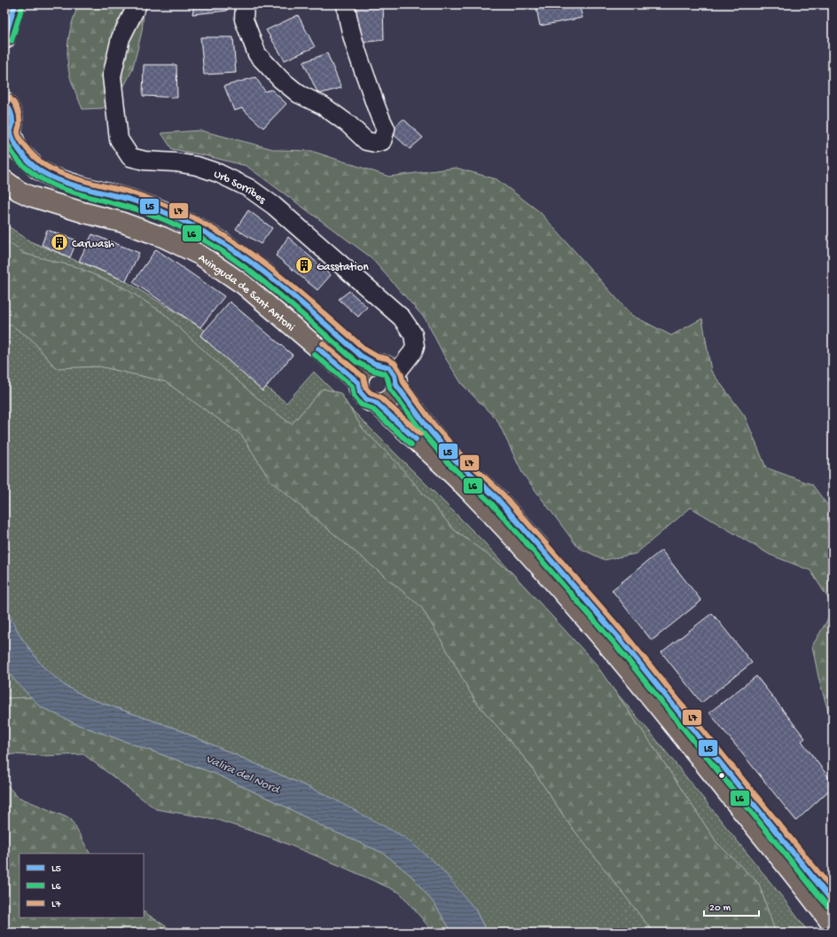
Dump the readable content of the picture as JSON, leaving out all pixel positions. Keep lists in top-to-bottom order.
{
  "streets": {
    "main road": ["Avinguda de Sant Antoni"],
    "street": ["Urb Sorribes"]
  },
  "crossings": [
    ["Urb Sorribes", "Avinguda de Sant Antoni"]
  ],
  "water": ["Valira del Nord"],
  "places": {
    "building": ["Carwash", "Gasstation"]
  },
  "lines": ["transit line L5", "transit line L6", "transit line L7"],
  "legend": ["L5", "L6", "L7"],
  "scale_bar": "20 m"
}
